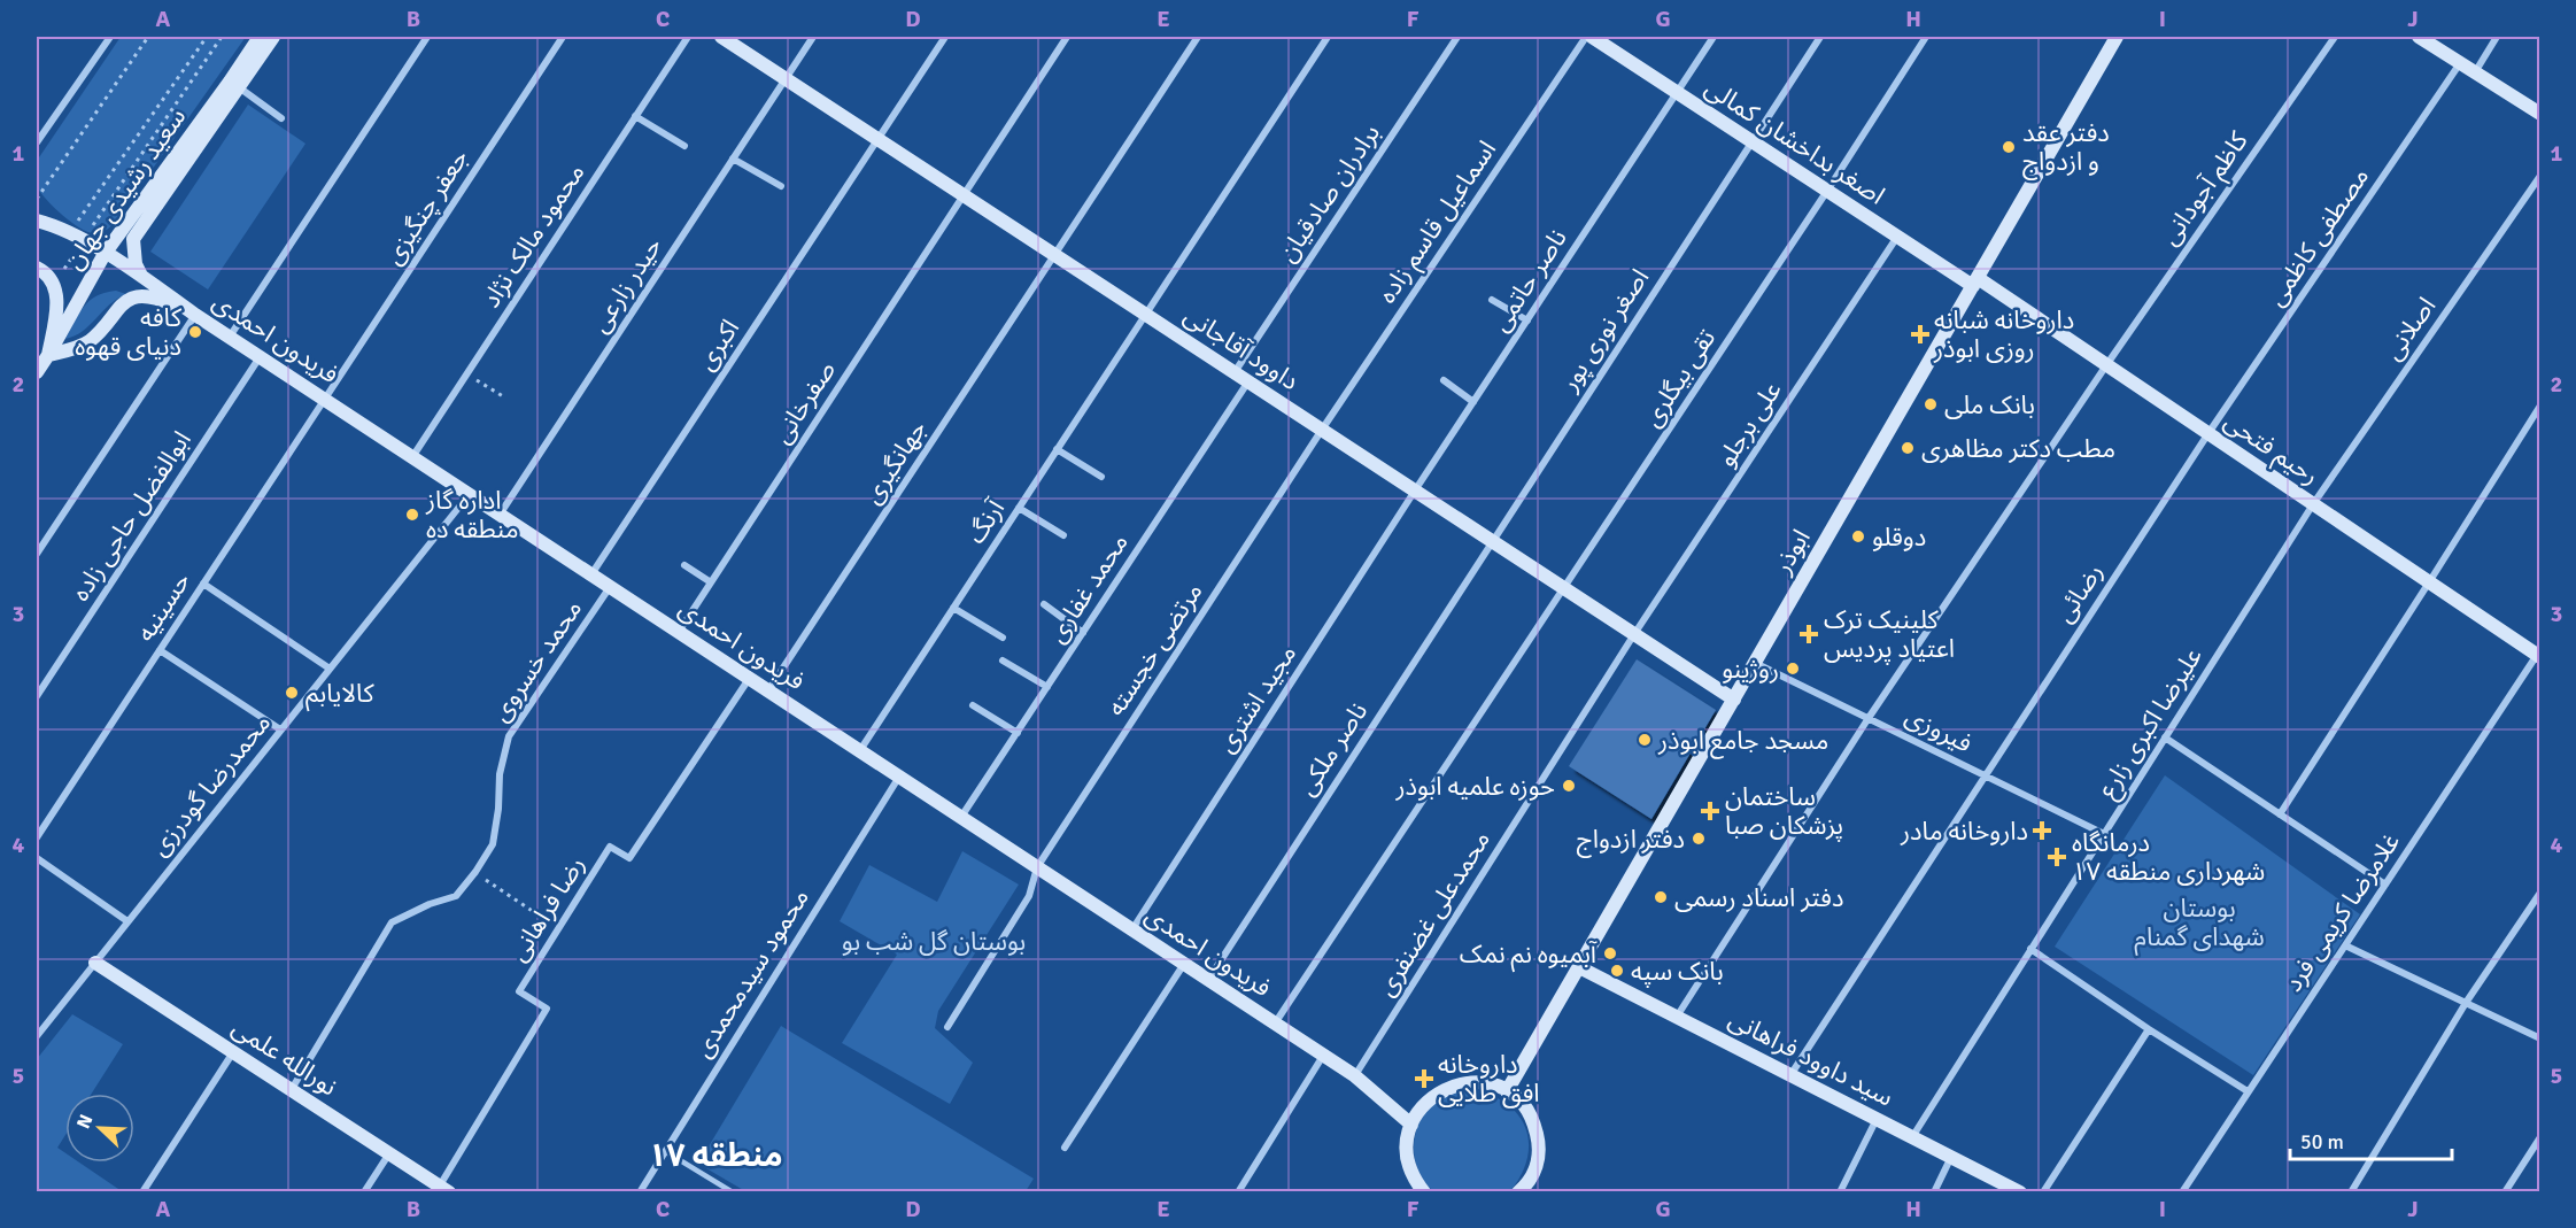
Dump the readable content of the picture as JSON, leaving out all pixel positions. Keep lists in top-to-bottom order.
{
  "streets": {
    "street": [
      "اصغر بداخشان کمالی",
      "سعید رشیدی جهان",
      "کاظم آجودانی",
      "برادران صادقیان",
      "جعفر چنگیزی",
      "اسماعیل قاسم زاده",
      "محمود مالک نژاد",
      "مصطفی کاظمی",
      "ناصر حاتمی",
      "حیدر زارعی",
      "اصلانی",
      "اصغر نوری پور",
      "فریدون احمدی",
      "اکبری",
      "داوود آقاجانی",
      "تقی بیگلری",
      "صفرخانی",
      "علی برجلو",
      "رحیم فتحی",
      "جهانگیری",
      "ابوالفضل حاجی زاده",
      "آرنگ",
      "ابوذر",
      "محمد غفاری",
      "رضائی",
      "حسینیه",
      "مرتضی خجسته",
      "محمد خسروی",
      "مجید اشتری",
      "علیرضا اکبری زارع",
      "فیروزی",
      "ناصر ملکی",
      "محمدرضا گودرزی",
      "رضا فراهانی",
      "غلامرضا کریمی فرد",
      "محمدعلی غضنفری",
      "محمود سیدمحمدی",
      "نورالله علمی",
      "سید داوود فراهانی"
    ]
  },
  "crossings": [
    ["اصغر بداخشان کمالی", "ناصر حاتمی"],
    ["اصغر بداخشان کمالی", "اصغر نوری پور"],
    ["اصغر بداخشان کمالی", "تقی بیگلری"],
    ["اصغر بداخشان کمالی", "علی برجلو"],
    ["اصغر بداخشان کمالی", "رحیم فتحی"],
    ["اصغر بداخشان کمالی", "ابوذر"],
    ["سعید رشیدی جهان", "فریدون احمدی"],
    ["کاظم آجودانی", "رحیم فتحی"],
    ["کاظم آجودانی", "فیروزی"],
    ["کاظم آجودانی", "سید داوود فراهانی"],
    ["برادران صادقیان", "داوود آقاجانی"],
    ["جعفر چنگیزی", "فریدون احمدی"],
    ["جعفر چنگیزی", "حسینیه"],
    ["اسماعیل قاسم زاده", "داوود آقاجانی"],
    ["اسماعیل قاسم زاده", "مرتضی خجسته"],
    ["محمود مالک نژاد", "فریدون احمدی"],
    ["مصطفی کاظمی", "رحیم فتحی"],
    ["مصطفی کاظمی", "رضائی"],
    ["ناصر حاتمی", "داوود آقاجانی"],
    ["ناصر حاتمی", "مجید اشتری"],
    ["حیدر زارعی", "فریدون احمدی"],
    ["حیدر زارعی", "داوود آقاجانی"],
    ["اصلانی", "رحیم فتحی"],
    ["اصلانی", "علیرضا اکبری زارع"],
    ["اصغر نوری پور", "داوود آقاجانی"],
    ["اصغر نوری پور", "ناصر ملکی"],
    ["فریدون احمدی", "اکبری"],
    ["فریدون احمدی", "تقی بیگلری"],
    ["فریدون احمدی", "صفرخانی"],
    ["فریدون احمدی", "جهانگیری"],
    ["فریدون احمدی", "ابوالفضل حاجی زاده"],
    ["فریدون احمدی", "آرنگ"],
    ["فریدون احمدی", "محمد غفاری"],
    ["فریدون احمدی", "حسینیه"],
    ["فریدون احمدی", "مرتضی خجسته"],
    ["فریدون احمدی", "محمد خسروی"],
    ["فریدون احمدی", "مجید اشتری"],
    ["فریدون احمدی", "ناصر ملکی"],
    ["فریدون احمدی", "محمدرضا گودرزی"],
    ["فریدون احمدی", "رضا فراهانی"],
    ["فریدون احمدی", "محمدعلی غضنفری"],
    ["فریدون احمدی", "محمود سیدمحمدی"],
    ["اکبری", "داوود آقاجانی"],
    ["داوود آقاجانی", "تقی بیگلری"],
    ["داوود آقاجانی", "صفرخانی"],
    ["داوود آقاجانی", "علی برجلو"],
    ["داوود آقاجانی", "جهانگیری"],
    ["داوود آقاجانی", "آرنگ"],
    ["داوود آقاجانی", "ابوذر"],
    ["داوود آقاجانی", "محمد غفاری"],
    ["داوود آقاجانی", "مرتضی خجسته"],
    ["داوود آقاجانی", "مجید اشتری"],
    ["داوود آقاجانی", "ناصر ملکی"],
    ["داوود آقاجانی", "محمدعلی غضنفری"],
    ["علی برجلو", "محمدعلی غضنفری"],
    ["رحیم فتحی", "ابوذر"],
    ["رحیم فتحی", "رضائی"],
    ["رحیم فتحی", "علیرضا اکبری زارع"],
    ["رحیم فتحی", "غلامرضا کریمی فرد"],
    ["ابوذر", "فیروزی"],
    ["ابوذر", "سید داوود فراهانی"],
    ["رضائی", "فیروزی"],
    ["رضائی", "سید داوود فراهانی"],
    ["محمد خسروی", "نورالله علمی"],
    ["علیرضا اکبری زارع", "فیروزی"],
    ["علیرضا اکبری زارع", "سید داوود فراهانی"],
    ["محمدرضا گودرزی", "نورالله علمی"],
    ["رضا فراهانی", "نورالله علمی"]
  ],
  "districts": ["منطقه ۱۷"],
  "parks": ["بوستان شهدای گمنام", "بوستان گل شب بو"],
  "places": {
    "other": [
      "دفتر عقد و ازدواج",
      "کافه دنیای قهوه",
      "بانک ملی",
      "مطب دکتر مظاهری",
      "اداره گاز منطقه ده",
      "دوقلو",
      "روژینو",
      "کالایابم",
      "مسجد جامع ابوذر",
      "حوزه علمیه ابوذر",
      "دفتر ازدواج",
      "دفتر اسناد رسمی",
      "آبمیوه نم نمک",
      "بانک سپه"
    ],
    "health": [
      "داروخانه شبانه روزی ابوذر",
      "کلینیک ترک اعتیاد پردیس",
      "ساختمان پزشکان صبا",
      "داروخانه مادر",
      "درمانگاه شهرداری منطقه ۱۷",
      "داروخانه افق طلایی"
    ]
  },
  "scale_bar": "50 m",
  "north": "top left",
  "grid": {
    "columns": [
      "A",
      "B",
      "C",
      "D",
      "E",
      "F",
      "G",
      "H",
      "I",
      "J"
    ],
    "rows": [
      "1",
      "2",
      "3",
      "4",
      "5"
    ]
  }
}
